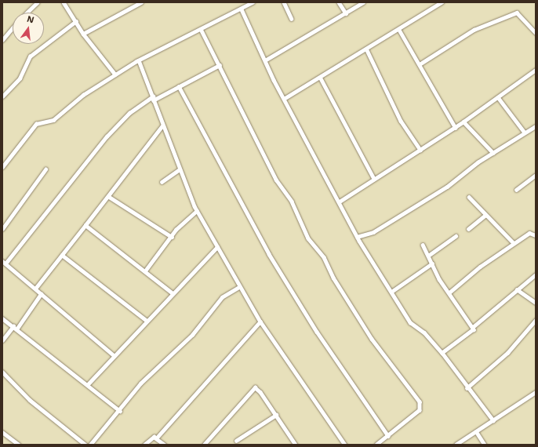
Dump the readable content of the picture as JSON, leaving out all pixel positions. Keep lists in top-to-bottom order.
{
  "north": "top"
}
